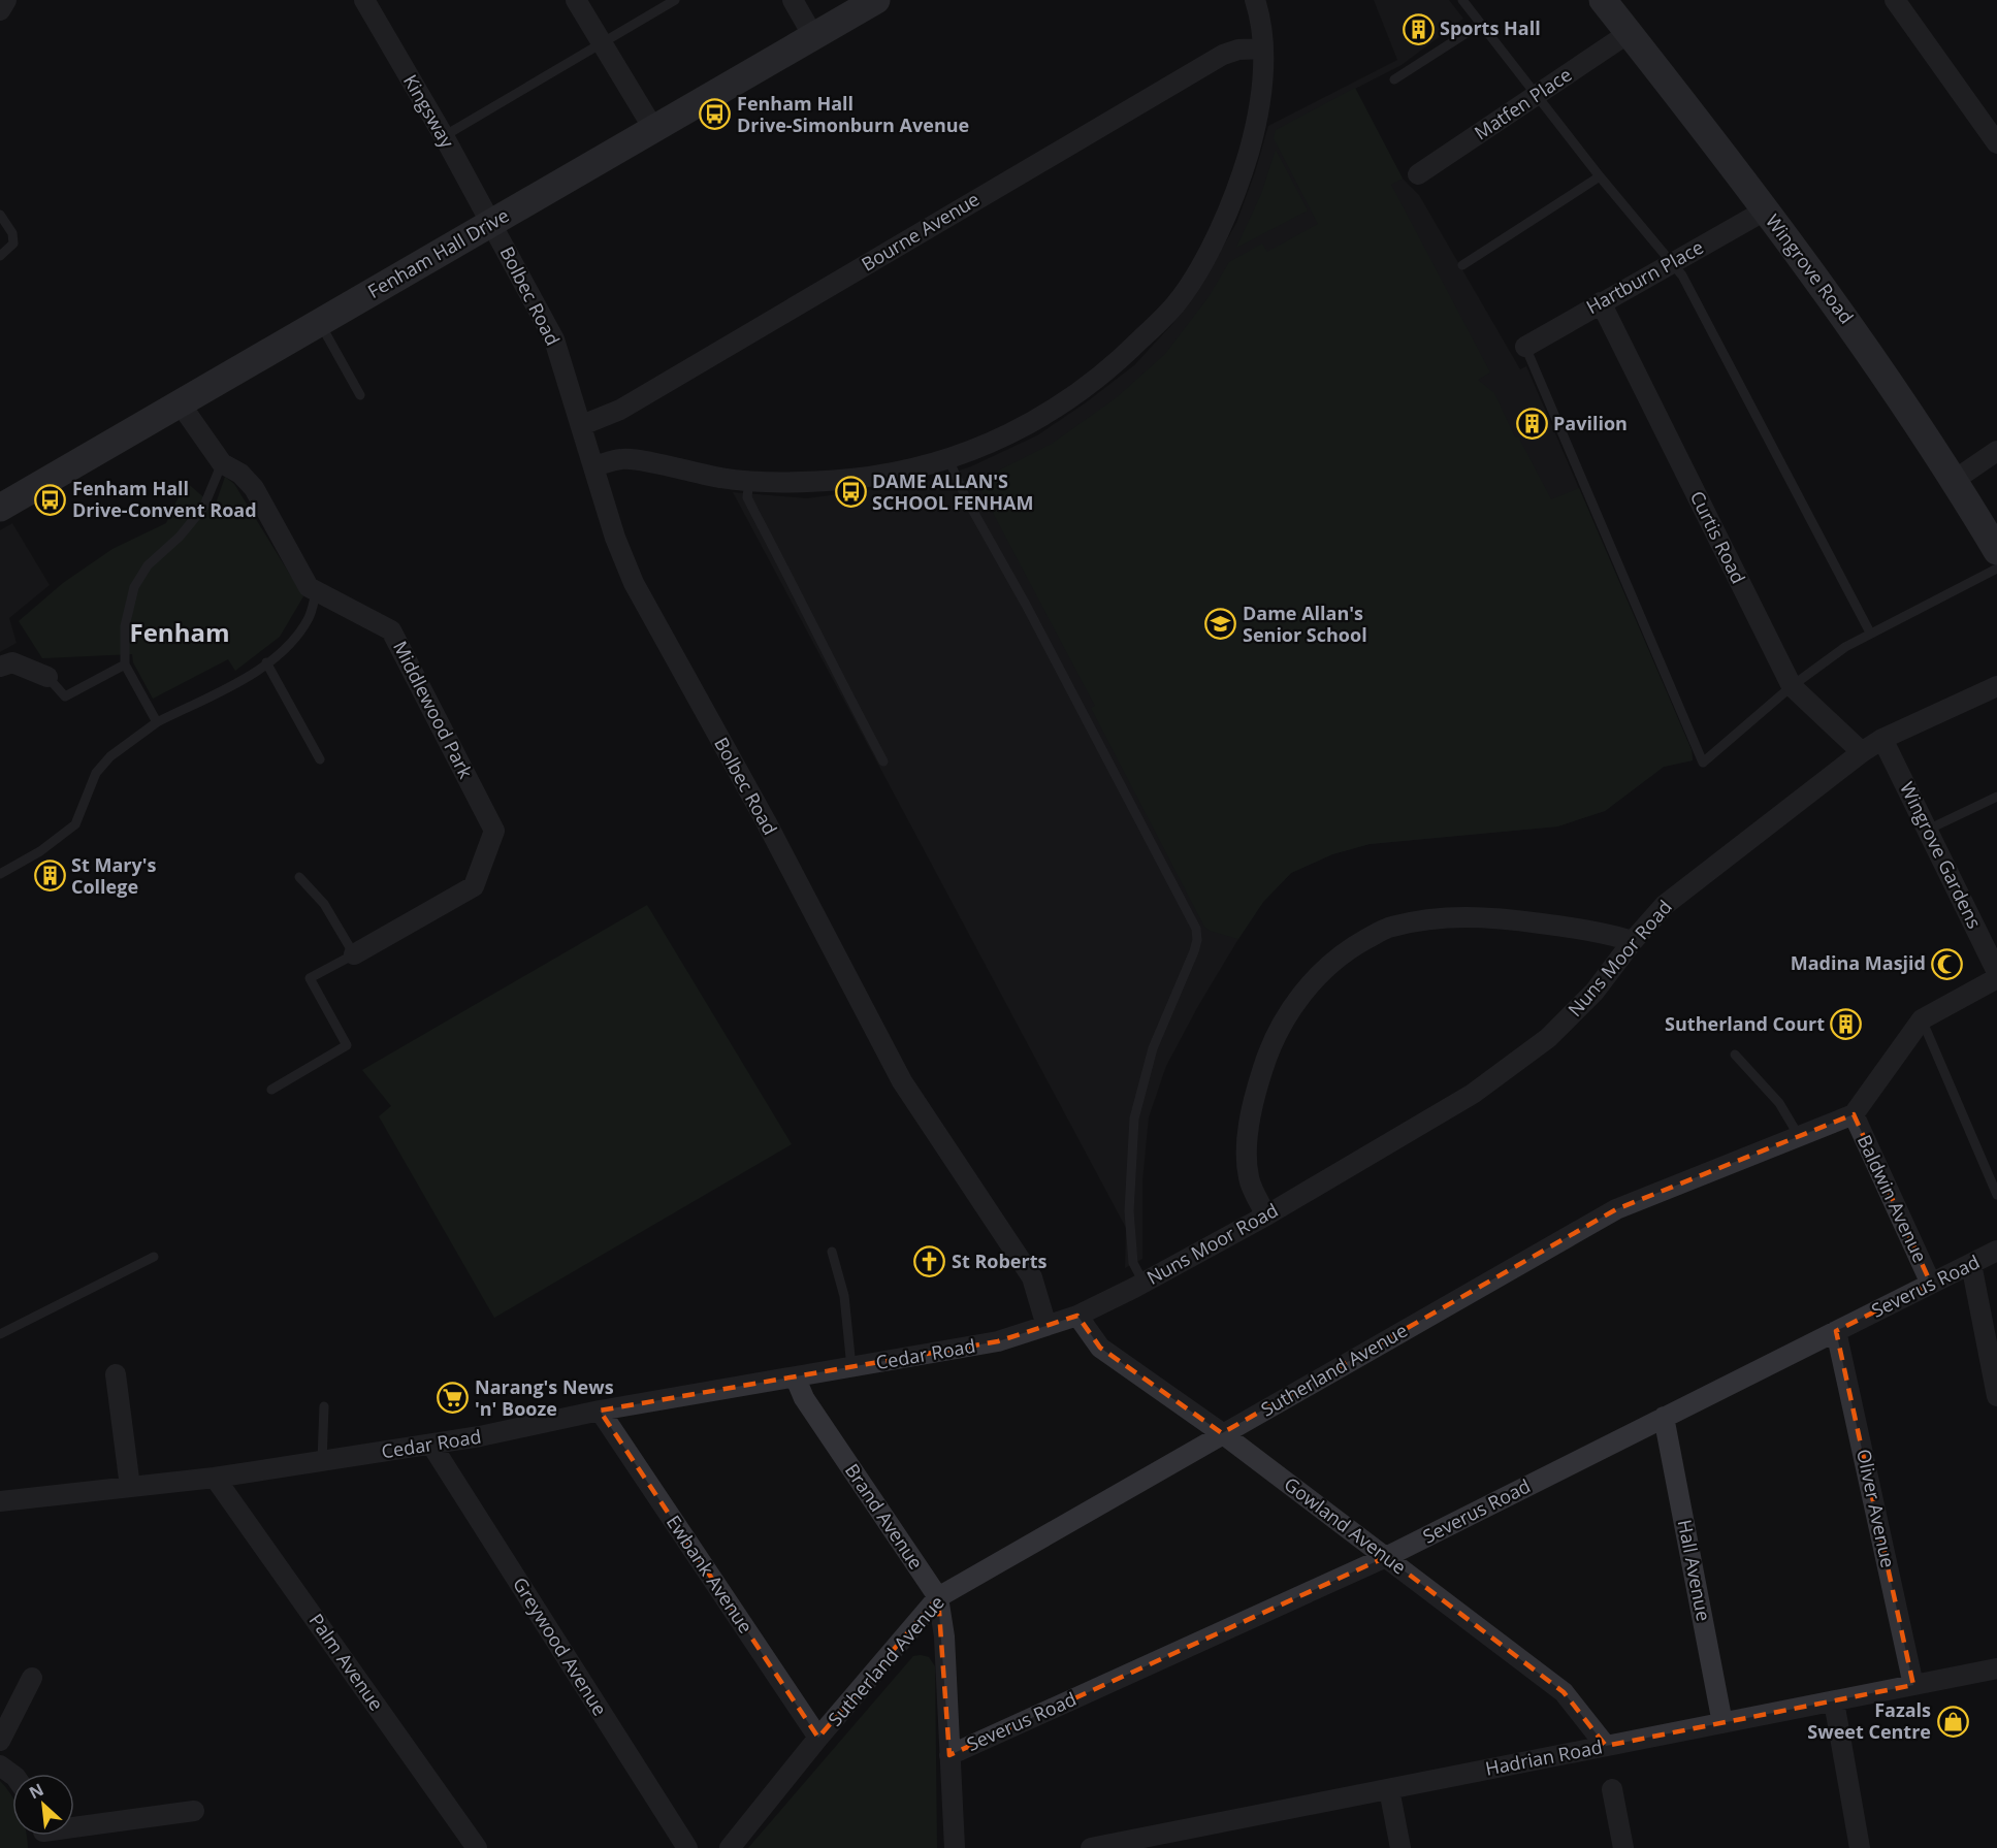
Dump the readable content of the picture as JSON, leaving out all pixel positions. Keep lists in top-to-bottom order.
{
  "streets": {
    "street": [
      "Matfen Place",
      "Kingsway",
      "Bourne Avenue",
      "Fenham Hall Drive",
      "Wingrove Road",
      "Hartburn Place",
      "Bolbec Road",
      "Curtis Road",
      "Middlewood Park",
      "Wingrove Gardens",
      "Nuns Moor Road",
      "Baldwin Avenue",
      "Severus Road",
      "Cedar Road",
      "Sutherland Avenue",
      "Oliver Avenue",
      "Brand Avenue",
      "Gowland Avenue",
      "Hall Avenue",
      "Ewbank Avenue",
      "Greywood Avenue",
      "Palm Avenue",
      "Hadrian Road"
    ]
  },
  "crossings": [
    ["Matfen Place", "Wingrove Road"],
    ["Kingsway", "Fenham Hall Drive"],
    ["Kingsway", "Bolbec Road"],
    ["Bourne Avenue", "Bolbec Road"],
    ["Fenham Hall Drive", "Bolbec Road"],
    ["Fenham Hall Drive", "Middlewood Park"],
    ["Wingrove Road", "Hartburn Place"],
    ["Hartburn Place", "Curtis Road"],
    ["Bolbec Road", "Cedar Road"],
    ["Curtis Road", "Nuns Moor Road"],
    ["Wingrove Gardens", "Nuns Moor Road"],
    ["Nuns Moor Road", "Cedar Road"],
    ["Nuns Moor Road", "Gowland Avenue"],
    ["Baldwin Avenue", "Severus Road"],
    ["Baldwin Avenue", "Sutherland Avenue"],
    ["Severus Road", "Oliver Avenue"],
    ["Severus Road", "Brand Avenue"],
    ["Severus Road", "Gowland Avenue"],
    ["Severus Road", "Hall Avenue"],
    ["Cedar Road", "Brand Avenue"],
    ["Cedar Road", "Gowland Avenue"],
    ["Cedar Road", "Ewbank Avenue"],
    ["Cedar Road", "Greywood Avenue"],
    ["Cedar Road", "Palm Avenue"],
    ["Sutherland Avenue", "Brand Avenue"],
    ["Sutherland Avenue", "Gowland Avenue"],
    ["Sutherland Avenue", "Ewbank Avenue"],
    ["Oliver Avenue", "Hadrian Road"],
    ["Gowland Avenue", "Hadrian Road"],
    ["Hall Avenue", "Hadrian Road"]
  ],
  "districts": ["Fenham"],
  "places": {
    "building": [
      "Sports Hall",
      "Pavilion",
      "St Mary's College",
      "Sutherland Court"
    ],
    "bus stop": ["Fenham Hall Drive-Simonburn Avenue", "DAME ALLAN'S SCHOOL FENHAM", "Fenham Hall Drive-Convent Road"],
    "school or university": ["Dame Allan's Senior School"],
    "mosque": ["Madina Masjid"],
    "church": ["St Roberts"],
    "supermarket": ["Narang's News 'n' Booze"],
    "shop": ["Fazals Sweet Centre"]
  },
  "north": "top left"
}
